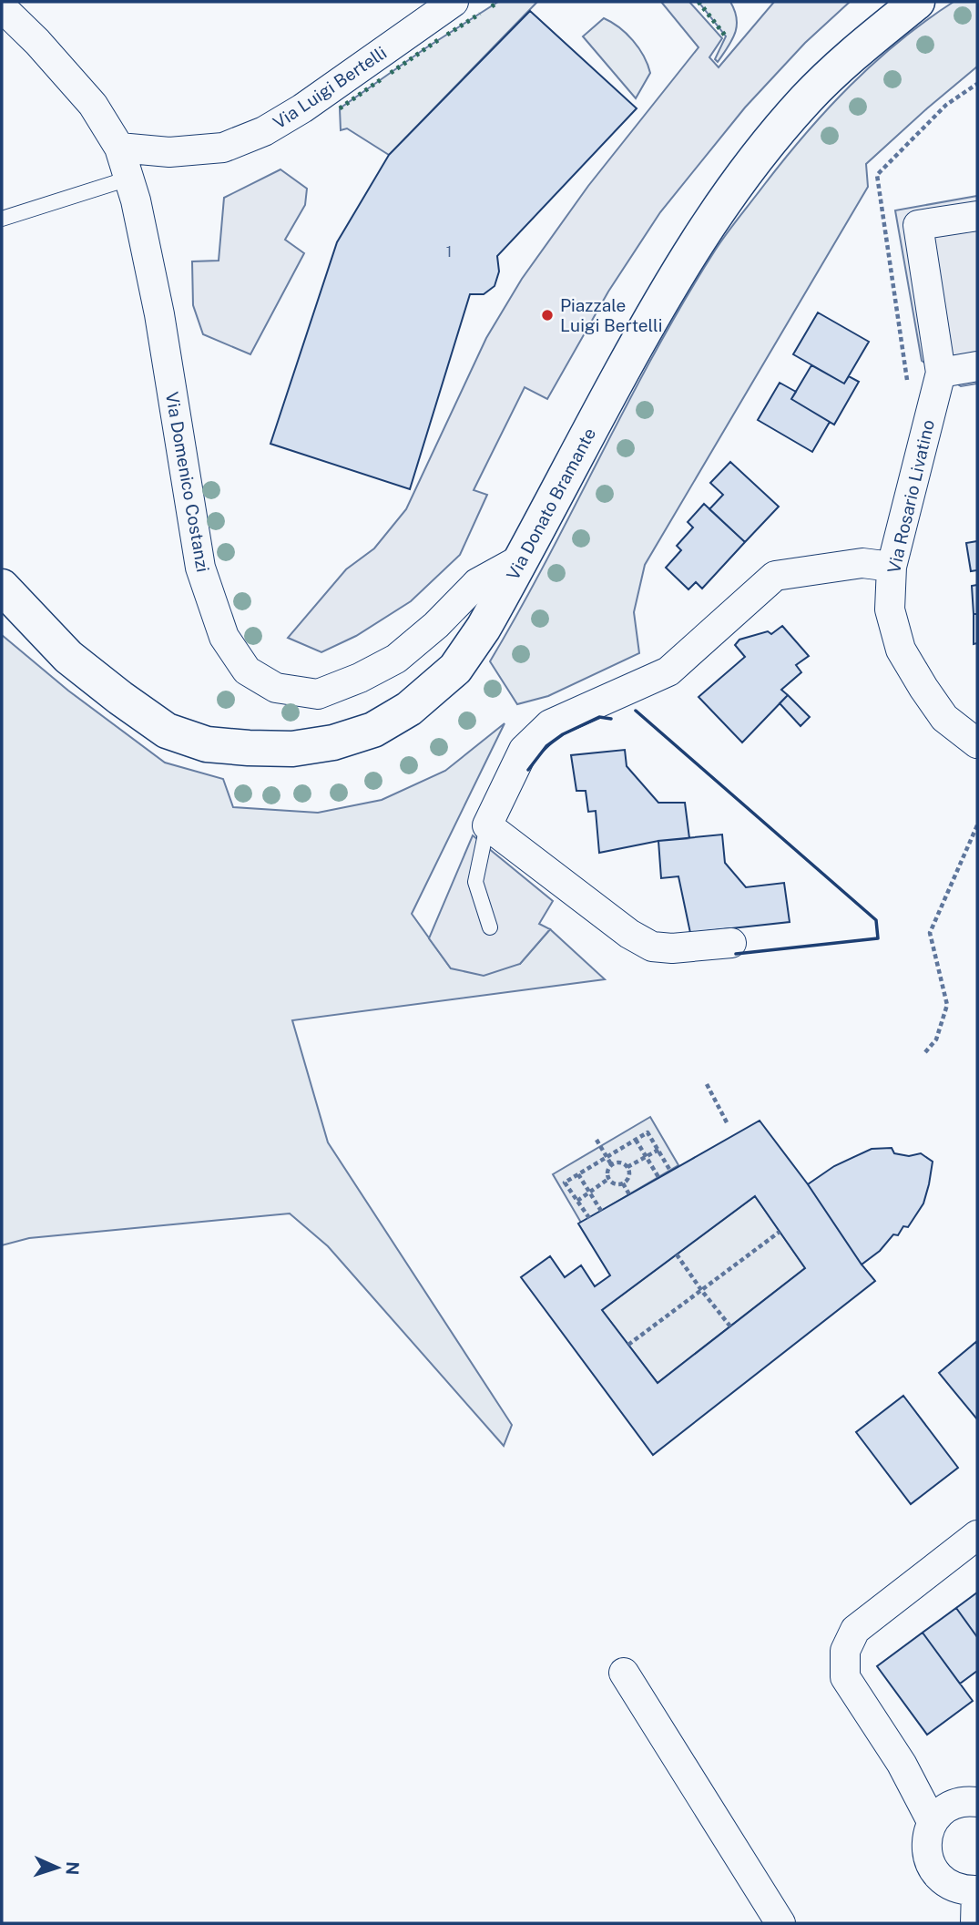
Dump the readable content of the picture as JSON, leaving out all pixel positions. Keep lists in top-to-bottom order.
{
  "streets": {
    "main road": ["Via Donato Bramante"],
    "street": ["Via Luigi Bertelli", "Via Domenico Costanzi", "Via Rosario Livatino"]
  },
  "crossings": [
    ["Via Luigi Bertelli", "Via Domenico Costanzi"],
    ["Via Domenico Costanzi", "Via Donato Bramante"]
  ],
  "places": ["Piazzale Luigi Bertelli"],
  "house_numbers": ["1"],
  "north": "right"
}
